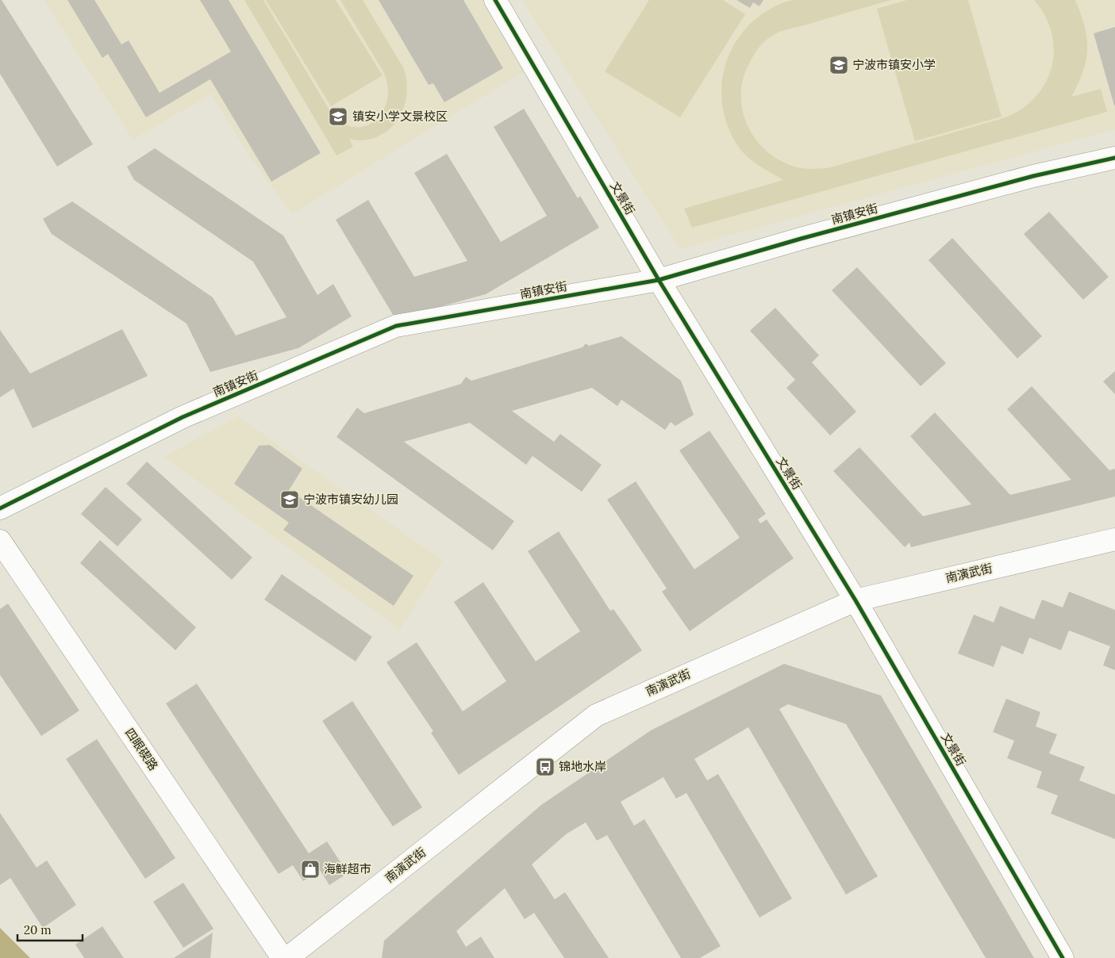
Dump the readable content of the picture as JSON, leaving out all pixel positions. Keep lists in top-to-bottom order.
{
  "streets": {
    "street": [
      "文景街",
      "南镇安街",
      "南演武街",
      "四眼碶路"
    ]
  },
  "crossings": [
    ["文景街", "南镇安街"],
    ["文景街", "南演武街"]
  ],
  "places": {
    "school or university": ["宁波市镇安小学", "镇安小学文景校区", "宁波市镇安幼儿园"],
    "bus stop": ["锦地水岸"],
    "shop": ["海鲜超市"]
  },
  "scale_bar": "20 m"
}
